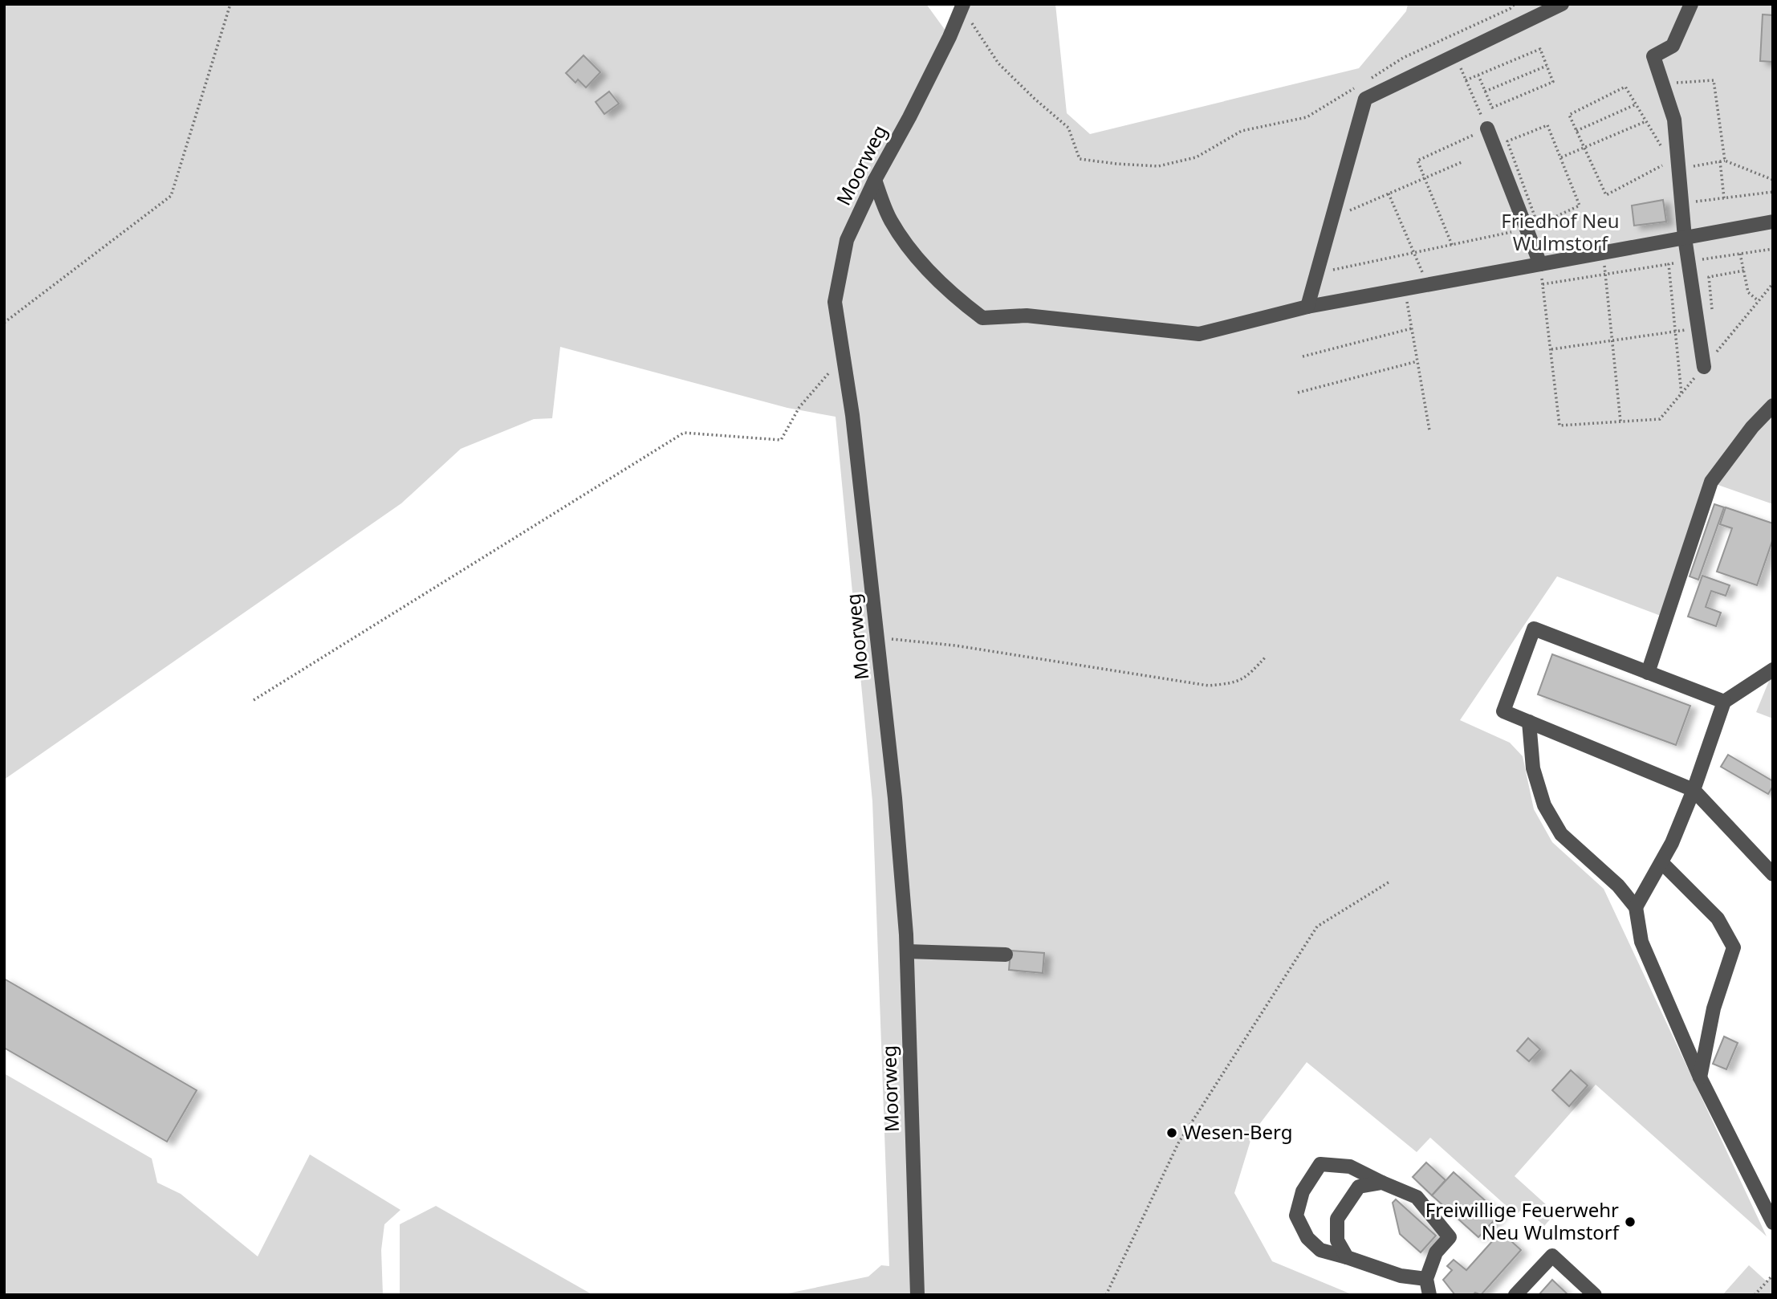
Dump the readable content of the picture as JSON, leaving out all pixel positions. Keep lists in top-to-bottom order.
{
  "streets": {
    "street": ["Moorweg"]
  },
  "parks": ["Friedhof Neu Wulmstorf"],
  "places": ["Wesen-Berg", "Freiwillige Feuerwehr Neu Wulmstorf"]
}
